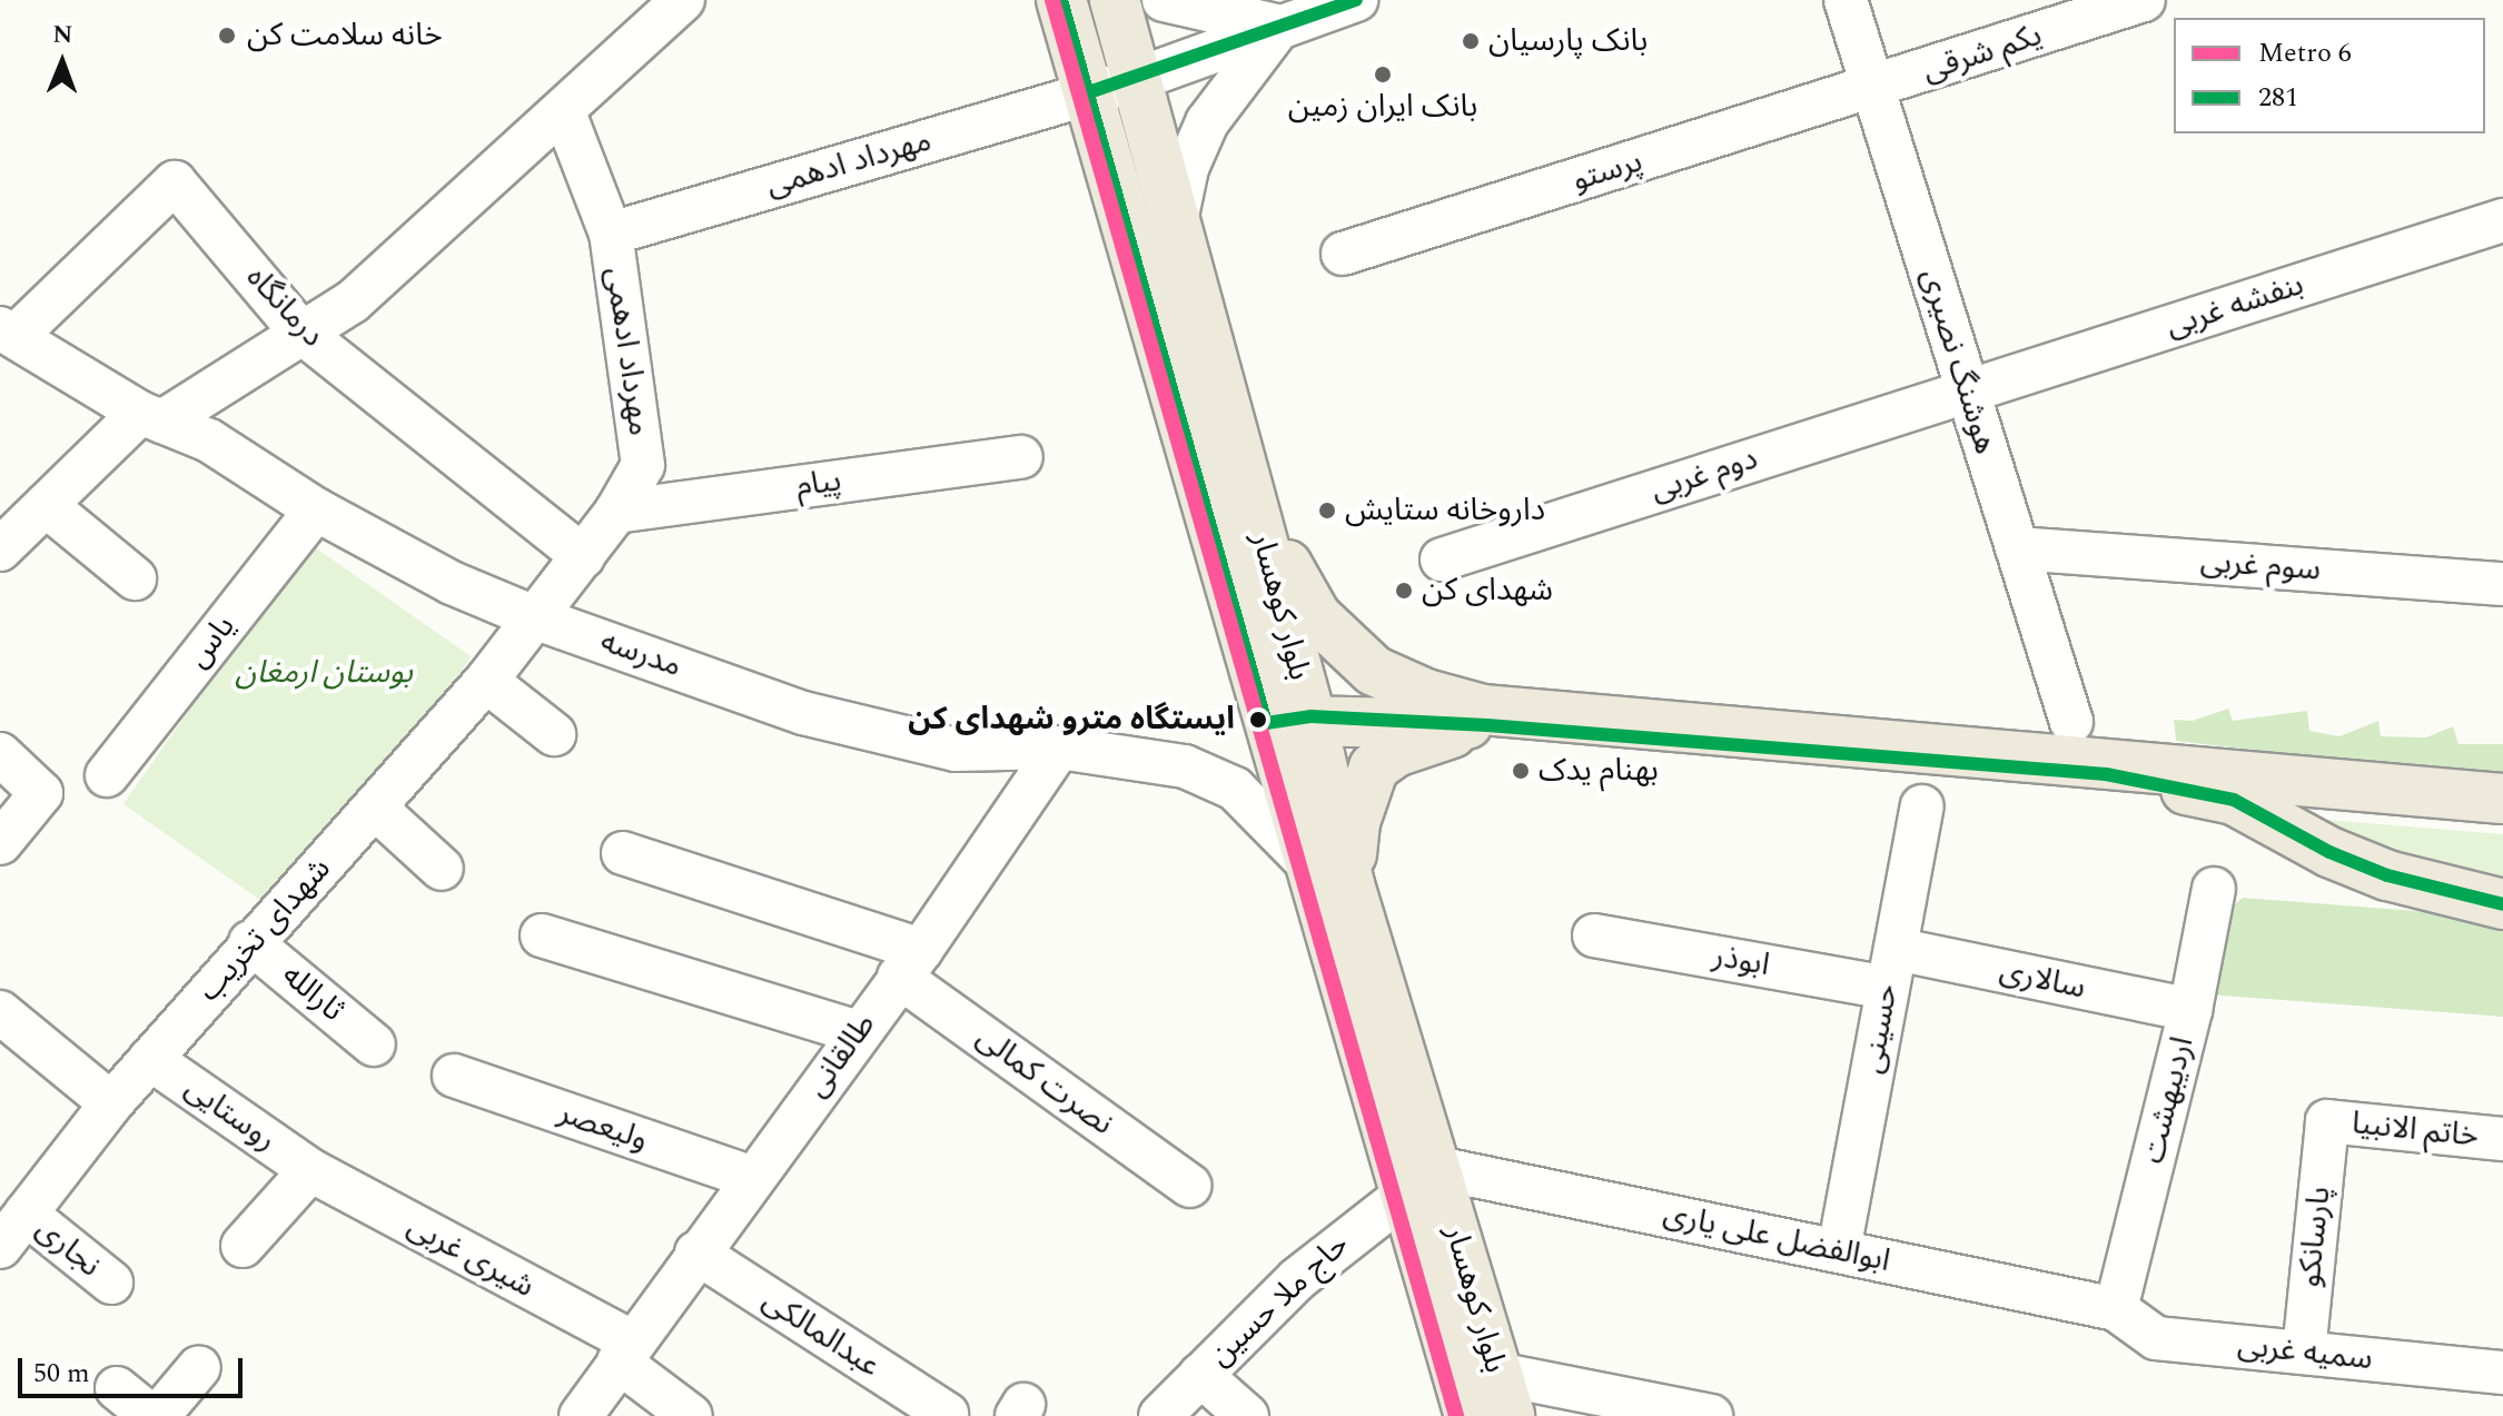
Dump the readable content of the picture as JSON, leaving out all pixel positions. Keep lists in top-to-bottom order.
{
  "streets": {
    "main road": ["بلوار کوهسار"],
    "street": [
      "یکم شرقی",
      "مهرداد ادهمى",
      "پرستو",
      "بنفشه غربی",
      "درمانگاه",
      "مهرداد ادهمی",
      "هوشنگ نصیری",
      "دوم غربی",
      "پیام",
      "سوم غربی",
      "یاس",
      "مدرسه",
      "شهدای تخریب",
      "ابوذر",
      "سالاری",
      "ثارالله",
      "حسینی",
      "طالقانی",
      "نصرت کمالی",
      "اردیبهشت",
      "روستایی",
      "ولیعصر",
      "خاتم الانبیا",
      "پارسانکو",
      "ابوالفضل علی یاری",
      "نجاری",
      "شیری غربی",
      "حاج ملا حسین",
      "عبدالمالکی",
      "سمیه غربی"
    ]
  },
  "crossings": [
    ["یکم شرقی", "پرستو"],
    ["یکم شرقی", "هوشنگ نصیری"],
    ["مهرداد ادهمى", "مهرداد ادهمی"],
    ["مهرداد ادهمى", "بلوار کوهسار"],
    ["پرستو", "هوشنگ نصیری"],
    ["بنفشه غربی", "هوشنگ نصیری"],
    ["بنفشه غربی", "دوم غربی"],
    ["درمانگاه", "مهرداد ادهمی"],
    ["درمانگاه", "مدرسه"],
    ["مهرداد ادهمی", "پیام"],
    ["مهرداد ادهمی", "مدرسه"],
    ["مهرداد ادهمی", "شهدای تخریب"],
    ["هوشنگ نصیری", "دوم غربی"],
    ["هوشنگ نصیری", "سوم غربی"],
    ["بلوار کوهسار", "مدرسه"],
    ["بلوار کوهسار", "ابوالفضل علی یاری"],
    ["بلوار کوهسار", "حاج ملا حسین"],
    ["یاس", "مدرسه"],
    ["مدرسه", "شهدای تخریب"],
    ["مدرسه", "طالقانی"],
    ["شهدای تخریب", "ثارالله"],
    ["شهدای تخریب", "روستایی"],
    ["شهدای تخریب", "نجاری"],
    ["ابوذر", "سالاری"],
    ["ابوذر", "حسینی"],
    ["سالاری", "حسینی"],
    ["سالاری", "اردیبهشت"],
    ["حسینی", "ابوالفضل علی یاری"],
    ["طالقانی", "نصرت کمالی"],
    ["طالقانی", "ولیعصر"],
    ["طالقانی", "شیری غربی"],
    ["طالقانی", "عبدالمالکی"],
    ["اردیبهشت", "ابوالفضل علی یاری"],
    ["اردیبهشت", "سمیه غربی"],
    ["روستایی", "شیری غربی"],
    ["خاتم الانبیا", "پارسانکو"],
    ["پارسانکو", "سمیه غربی"],
    ["ابوالفضل علی یاری", "حاج ملا حسین"],
    ["ابوالفضل علی یاری", "سمیه غربی"]
  ],
  "parks": ["بوستان ارمغان"],
  "places": [
    "خانه سلامت کن",
    "بانک پارسیان",
    "بانک ایران زمین",
    "داروخانه ستایش",
    "شهدای کن",
    "ایستگاه مترو شهدای کن",
    "بهنام یدک"
  ],
  "lines": ["metro line 6", "transit line 281"],
  "legend": ["Metro 6", "281"],
  "scale_bar": "50 m",
  "north": "top"
}
